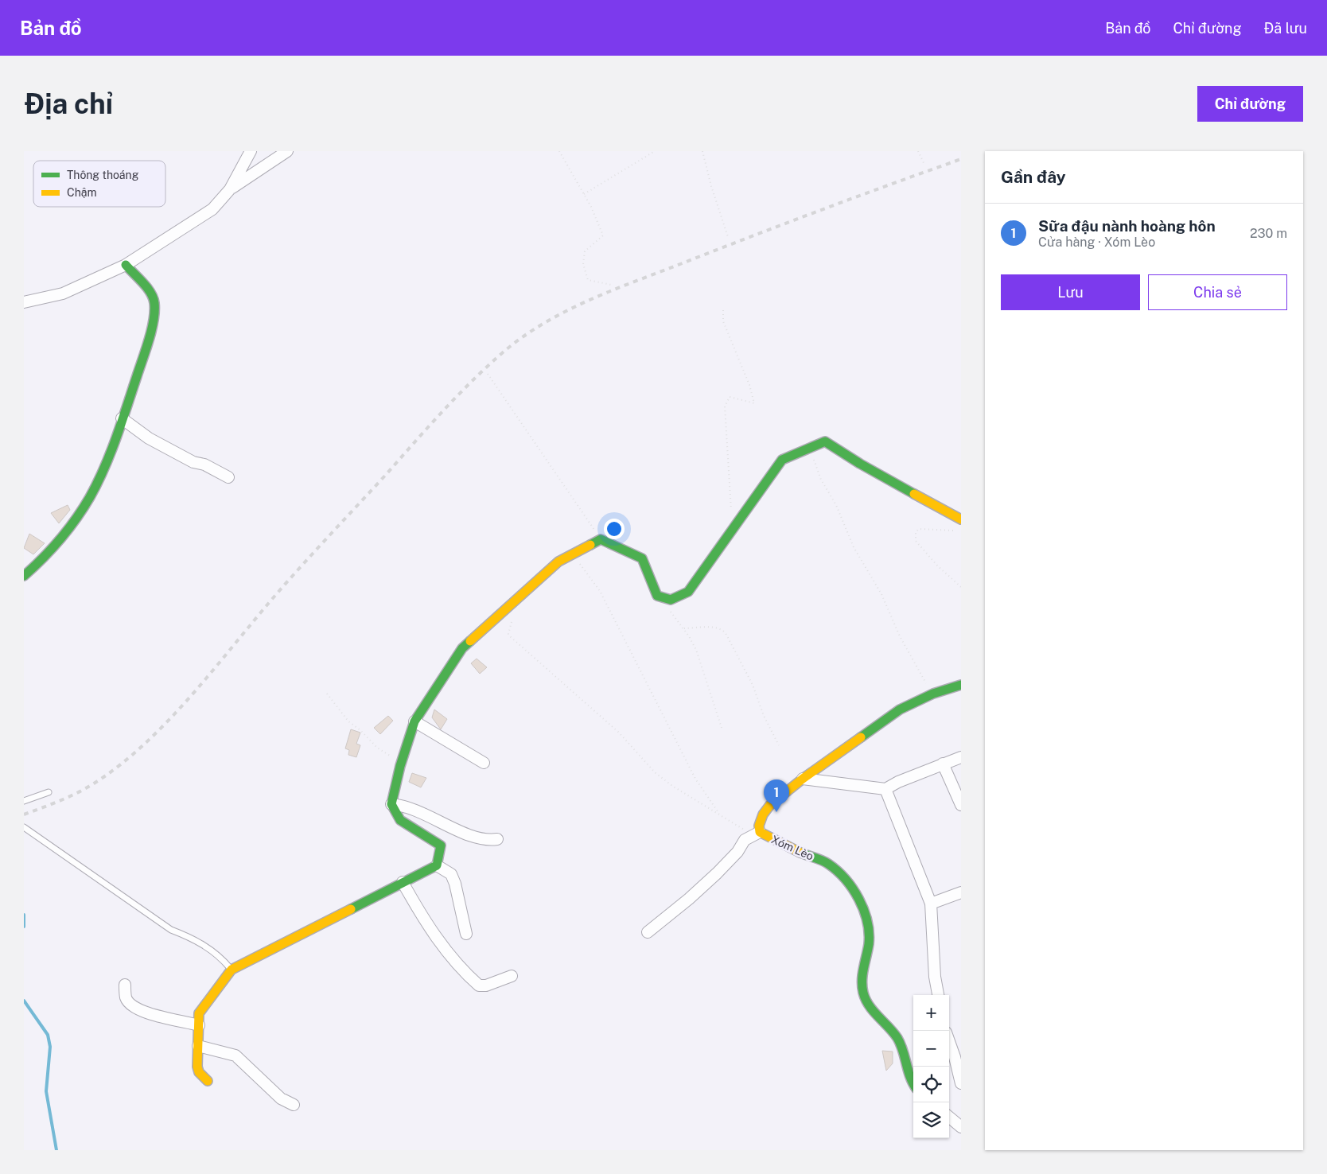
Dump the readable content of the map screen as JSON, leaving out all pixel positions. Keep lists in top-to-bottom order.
{
  "streets": {
    "street": ["Xóm Lèo"]
  },
  "legend": ["Thông thoáng", "Chậm"],
  "page": {
    "header": "Bản đồ",
    "nav": ["Bản đồ", "Chỉ đường", "Đã lưu"],
    "buttons": [
      "Chỉ đường",
      ["Lưu", "Chia sẻ"]
    ],
    "title": "Địa chỉ",
    "heading": "Gần đây",
    "list": [
      {
        "mark": "1",
        "name": "Sữa đậu nành hoàng hôn",
        "note": "Cửa hàng · Xóm Lèo",
        "value": "230 m"
      }
    ],
    "pins": "1",
    "map_buttons": ["+", "−"]
  }
}
